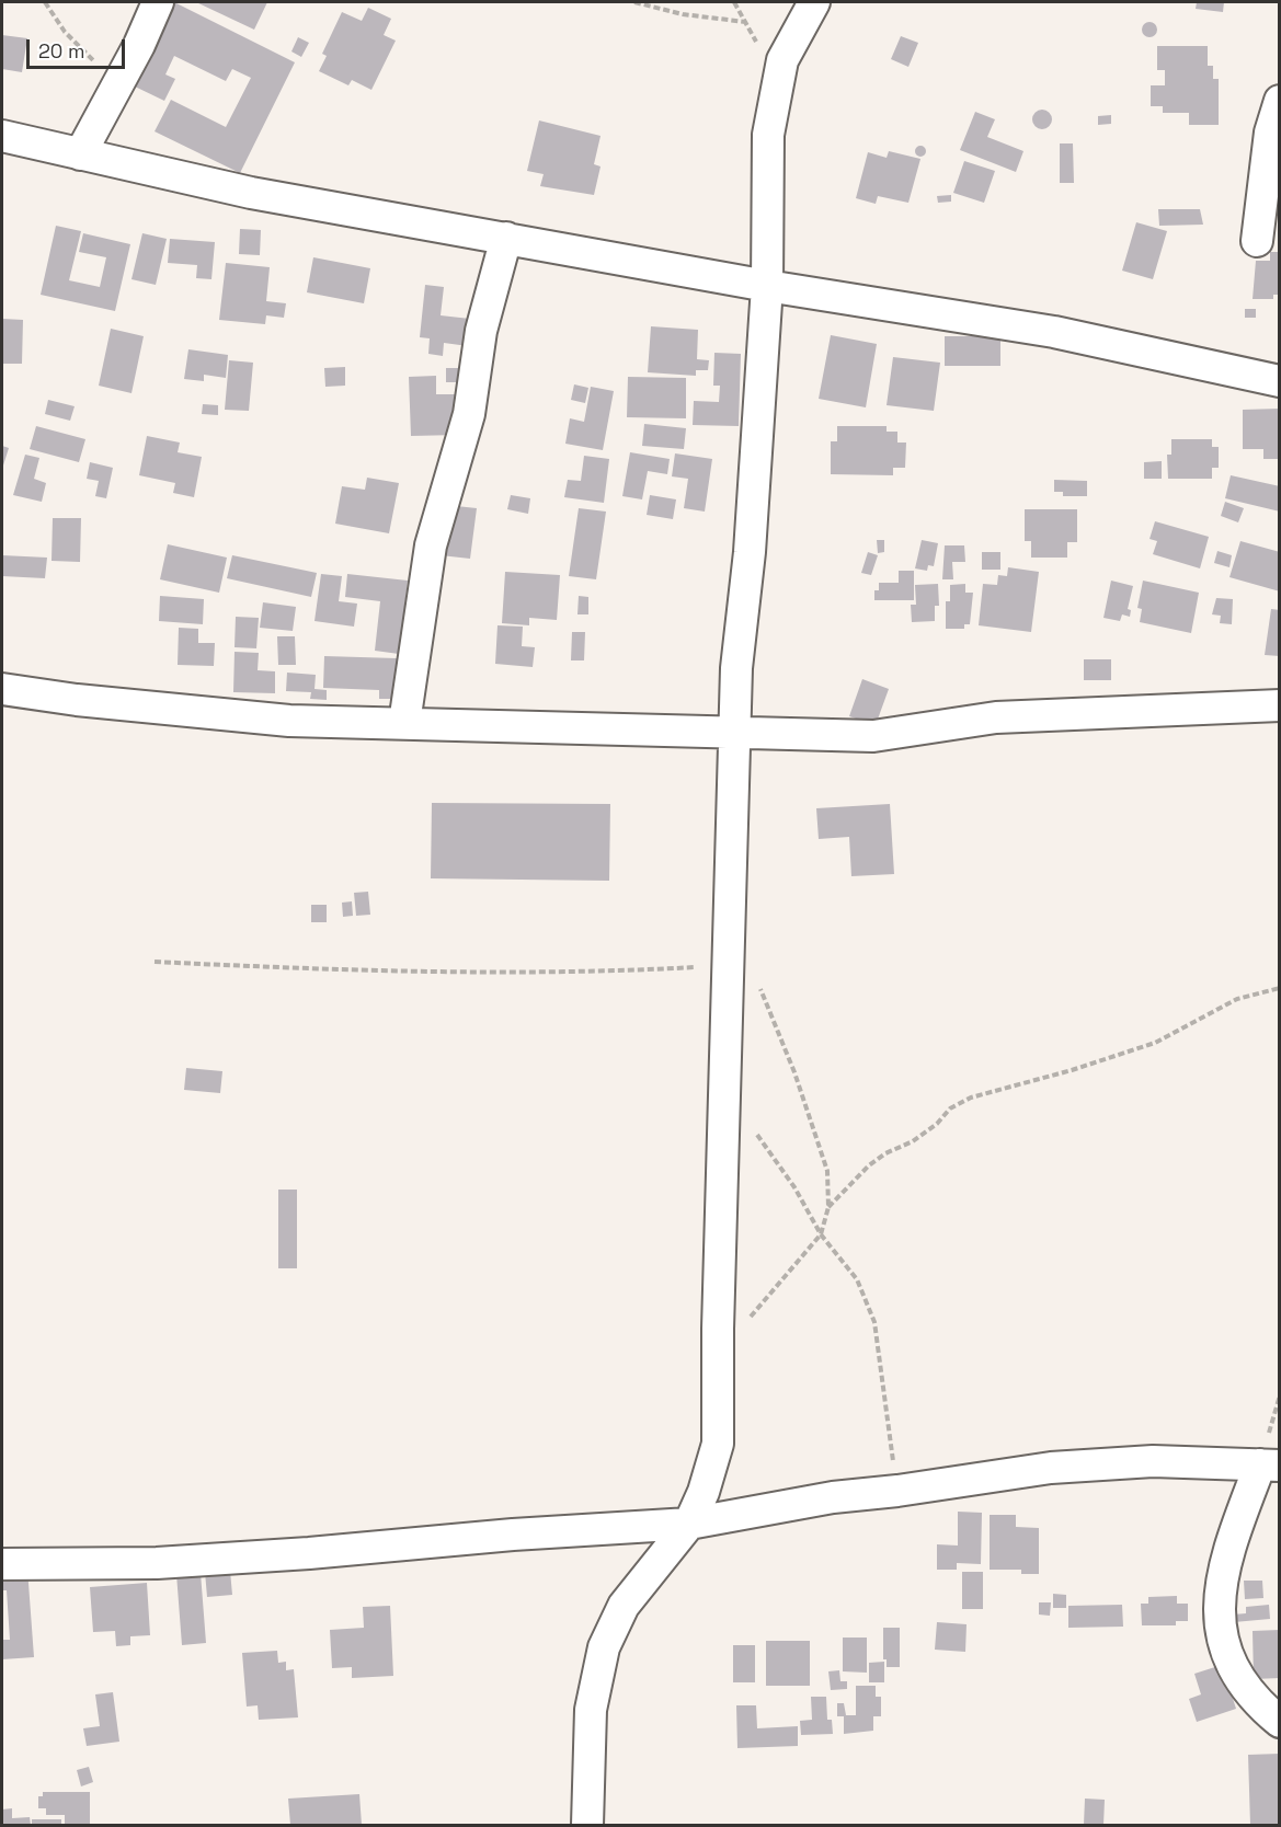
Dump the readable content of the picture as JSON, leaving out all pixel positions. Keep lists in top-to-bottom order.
{
  "scale_bar": "20 m"
}
